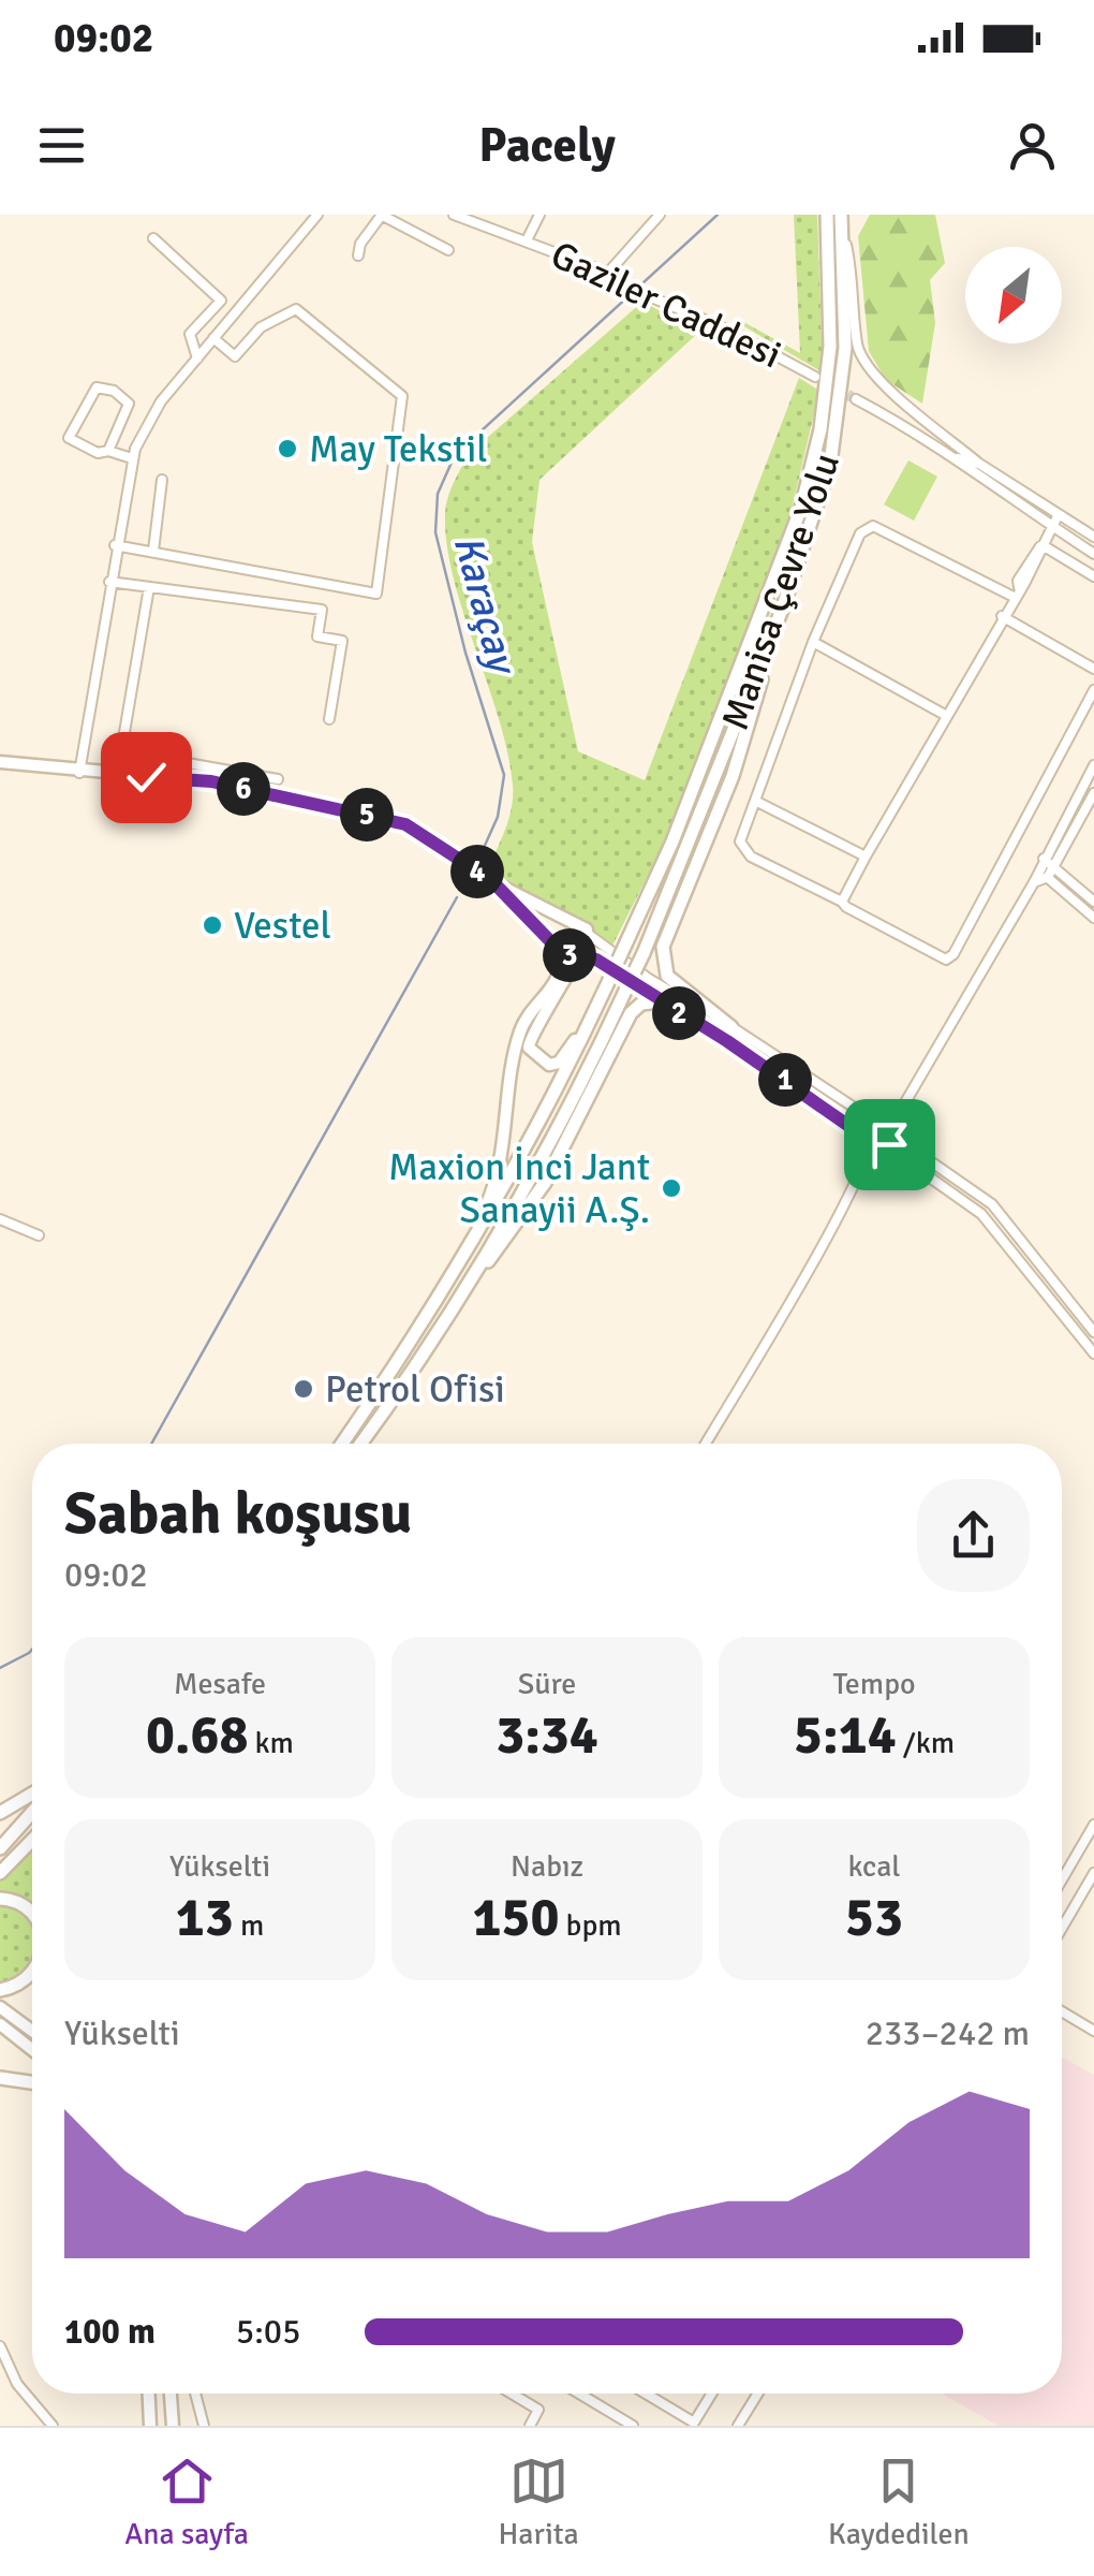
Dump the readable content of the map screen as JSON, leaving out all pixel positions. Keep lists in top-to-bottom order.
{
  "streets": {
    "highway": ["Manisa Çevre Yolu"],
    "street": ["Gaziler Caddesi"]
  },
  "water": ["Karaçay"],
  "places": [
    "May Tekstil",
    "Vestel",
    "Maxion İnci Jant Sanayii A.Ş.",
    "Petrol Ofisi"
  ],
  "north": "bottom left",
  "page": {
    "status": "09:02",
    "header": "Pacely",
    "pins": [
      "6",
      "5",
      "4",
      "3",
      "2",
      "1"
    ],
    "heading": ["Sabah koşusu", "09:02"],
    "stats": [
      ["Mesafe", "0.68 km"],
      ["Süre", "3:34"],
      ["Tempo", "5:14 /km"],
      ["Yükselti", "13 m"],
      ["Nabız", "150 bpm"],
      ["kcal", "53"]
    ],
    "chart": ["Yükselti", "233–242 m"],
    "list": [
      {
        "name": "100 m",
        "note": "5:05"
      }
    ],
    "tabs": ["Ana sayfa", "Harita", "Kaydedilen"]
  }
}
